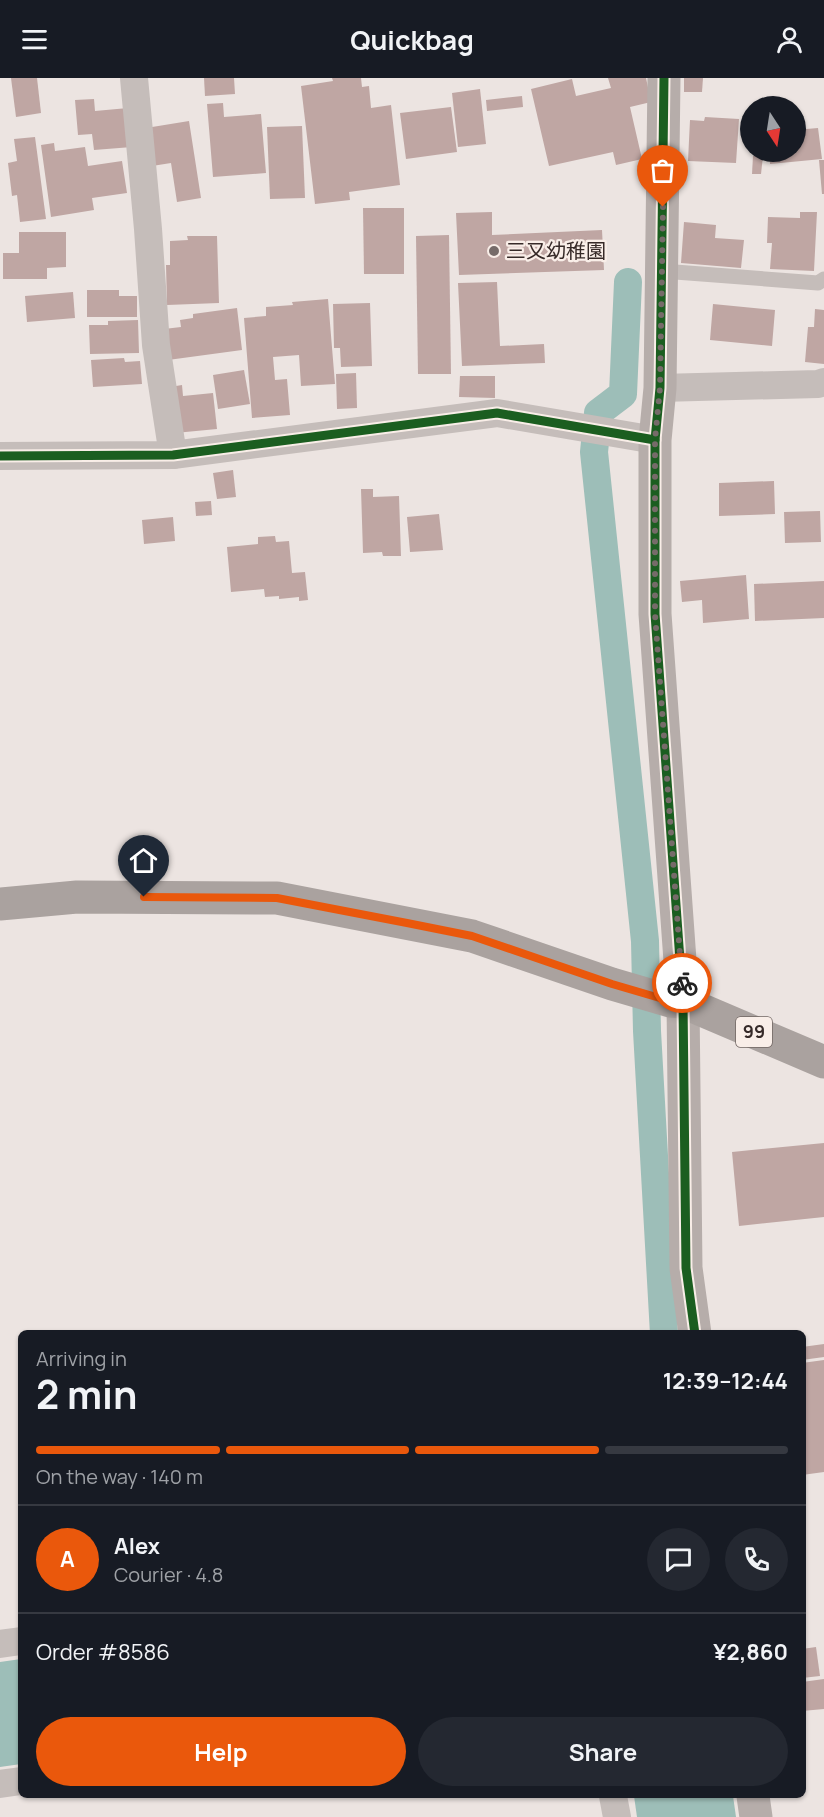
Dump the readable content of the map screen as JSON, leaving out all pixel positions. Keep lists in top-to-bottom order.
{
  "streets": {
    "main road": ["99"]
  },
  "places": ["三又幼稚園"],
  "north": "bottom",
  "page": {
    "header": "Quickbag",
    "heading": ["2 min", "Arriving in", "12:39–12:44"],
    "panel": [
      "Alex",
      "Courier · 4.8",
      "Order #8586",
      "¥2,860"
    ],
    "bar": "On the way · 140 m",
    "round": "A",
    "buttons": ["Help", "Share"]
  }
}
